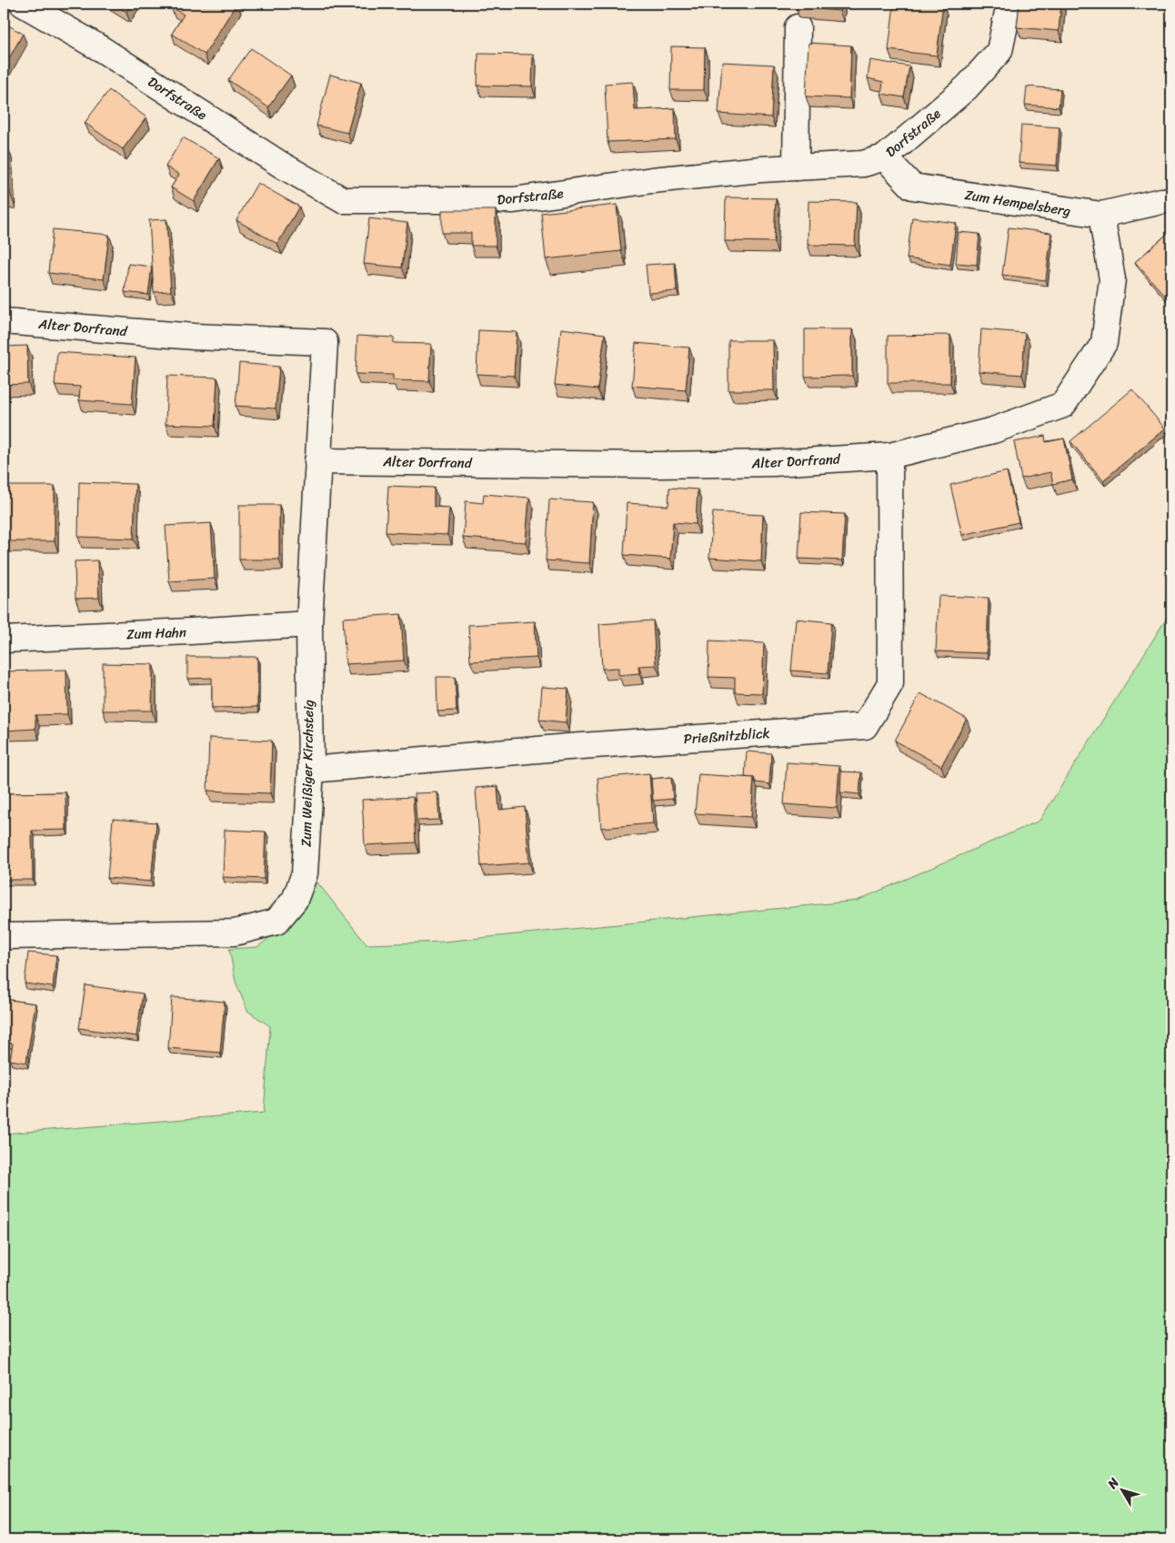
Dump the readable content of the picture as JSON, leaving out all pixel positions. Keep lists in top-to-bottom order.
{
  "streets": {
    "street": [
      "Dorfstraße",
      "Zum Hempelsberg",
      "Alter Dorfrand",
      "Zum Hahn",
      "Prießnitzblick",
      "Zum Weißiger Kirchsteig"
    ]
  },
  "crossings": [
    ["Dorfstraße", "Zum Hempelsberg"],
    ["Zum Hempelsberg", "Alter Dorfrand"],
    ["Alter Dorfrand", "Prießnitzblick"],
    ["Alter Dorfrand", "Zum Weißiger Kirchsteig"],
    ["Zum Hahn", "Zum Weißiger Kirchsteig"],
    ["Prießnitzblick", "Zum Weißiger Kirchsteig"]
  ],
  "north": "top left"
}
